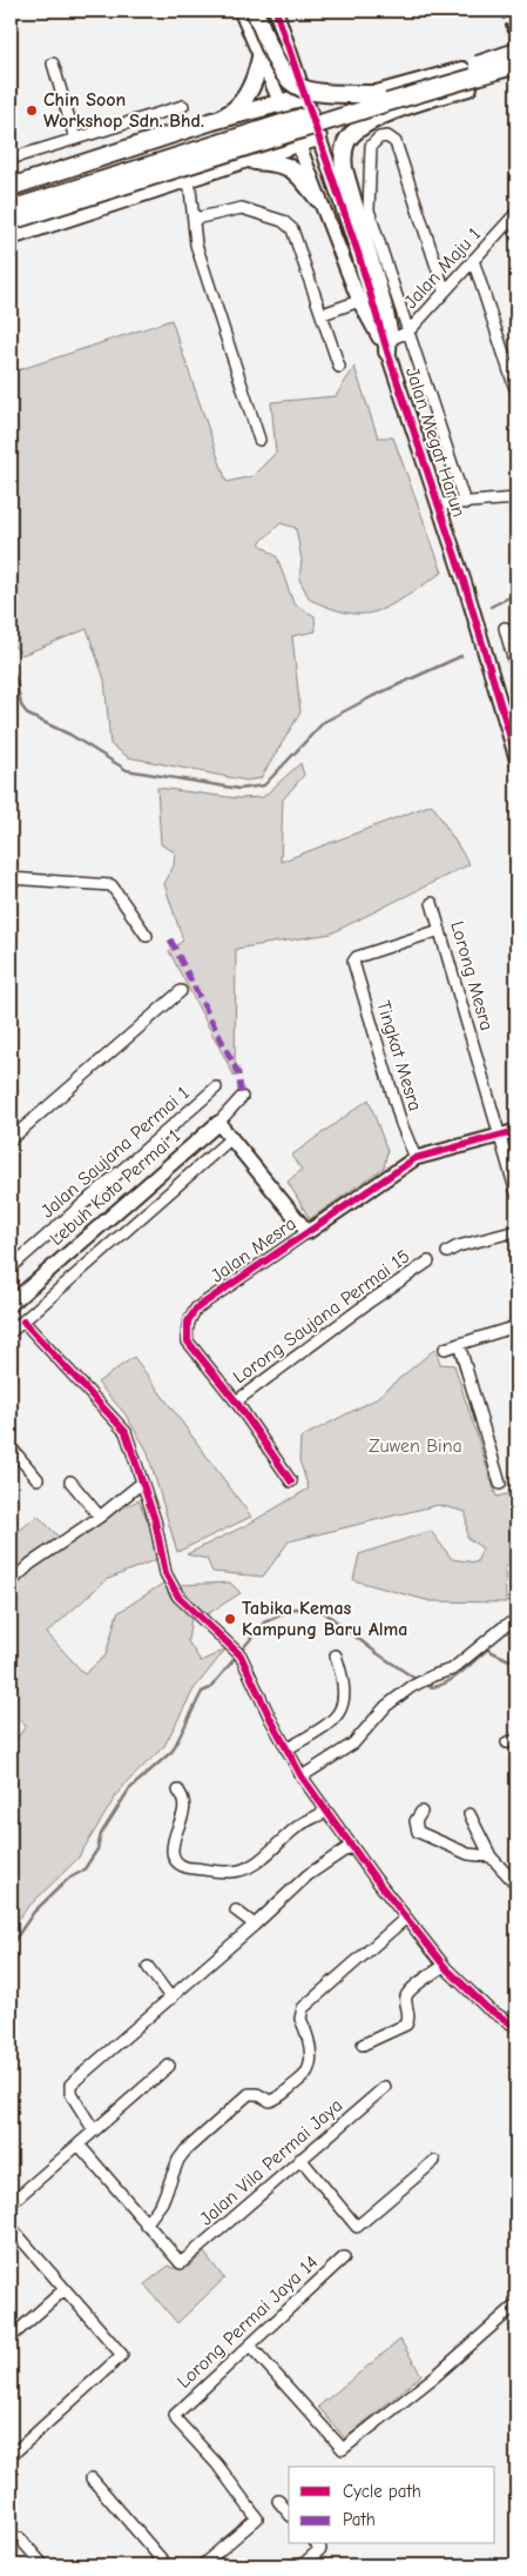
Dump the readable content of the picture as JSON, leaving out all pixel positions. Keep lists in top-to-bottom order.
{
  "streets": {
    "street": [
      "Jalan Maju 1",
      "Jalan Megat Harun",
      "Lorong Mesra",
      "Tingkat Mesra",
      "Jalan Saujana Permai 1",
      "Lebuh Kota Permai 1",
      "Jalan Mesra",
      "Lorong Saujana Permai 15",
      "Jalan Vila Permai Jaya",
      "Lorong Permai Jaya 14"
    ]
  },
  "crossings": [
    ["Jalan Maju 1", "Jalan Megat Harun"],
    ["Lorong Mesra", "Tingkat Mesra"],
    ["Lorong Mesra", "Jalan Mesra"],
    ["Tingkat Mesra", "Jalan Mesra"],
    ["Jalan Mesra", "Lorong Saujana Permai 15"]
  ],
  "parks": ["Zuwen Bina"],
  "places": ["Chin Soon Workshop Sdn. Bhd.", "Tabika Kemas Kampung Baru Alma"],
  "legend": ["Cycle path", "Path"]
}
